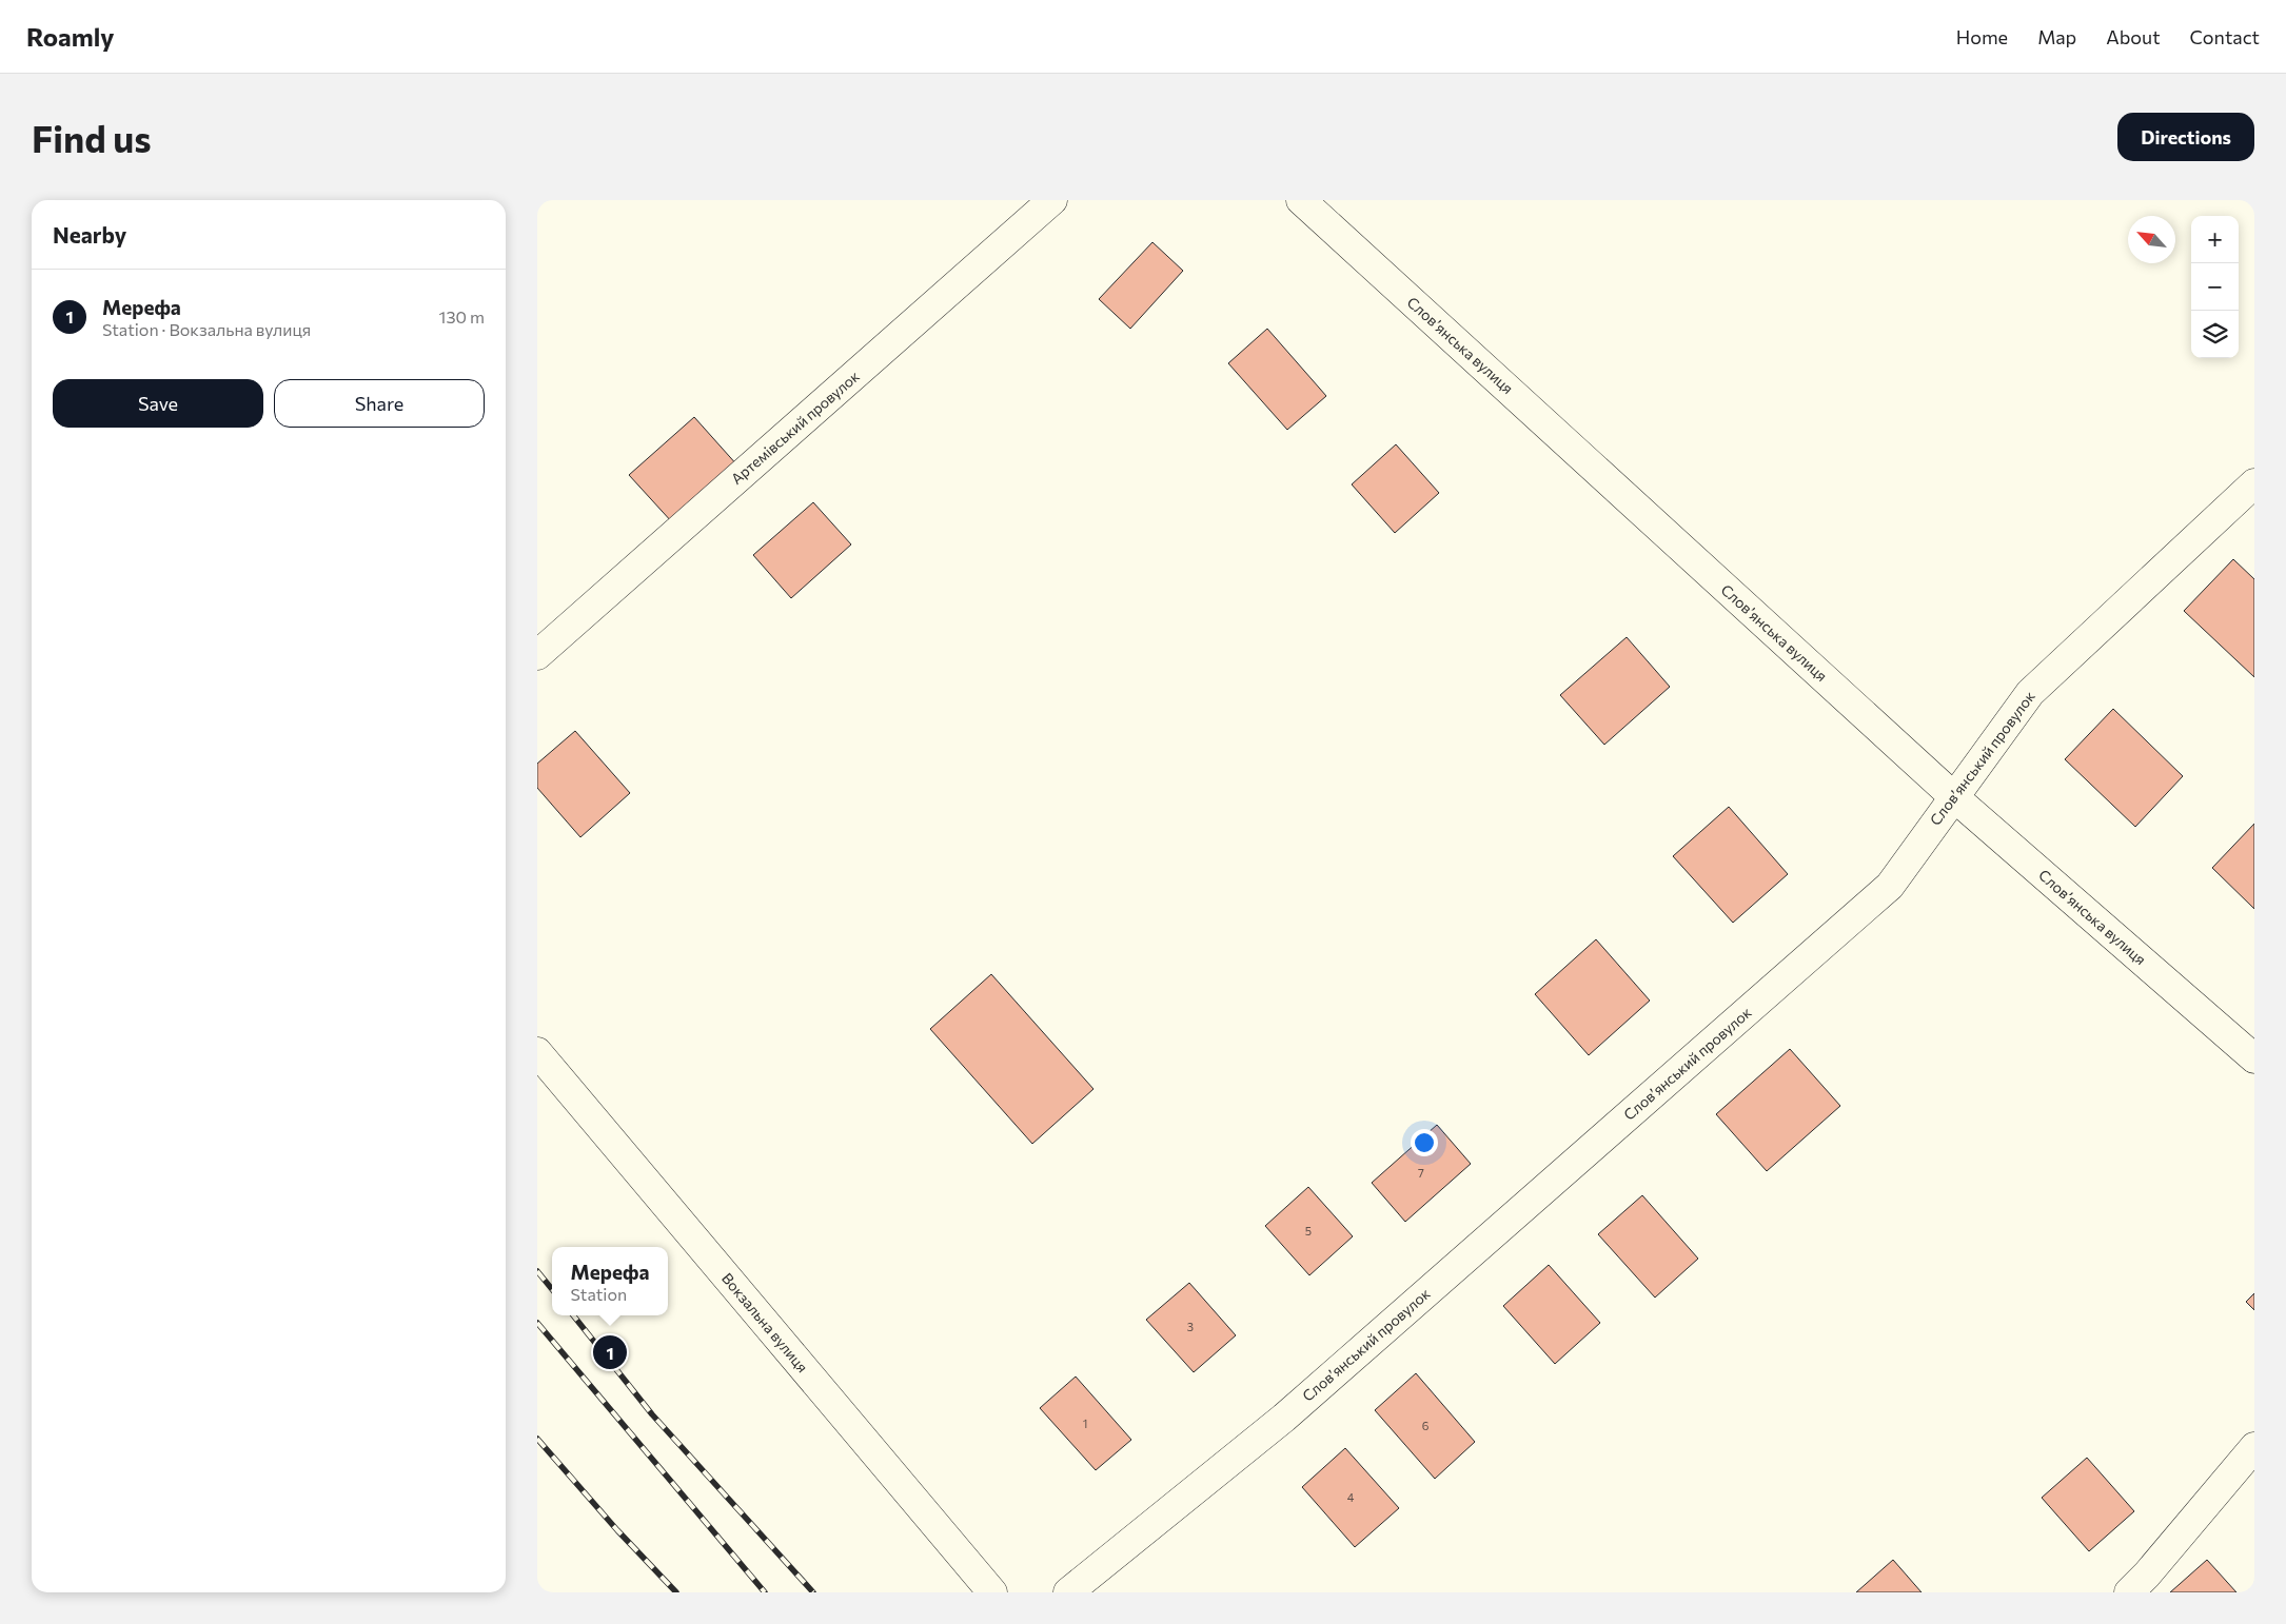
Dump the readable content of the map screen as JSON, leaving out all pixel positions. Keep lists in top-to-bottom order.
{
  "streets": {
    "street": [
      "Слов’янська вулиця",
      "Артемівський провулок",
      "Слов’янський провулок",
      "Вокзальна вулиця"
    ]
  },
  "crossings": [
    ["Слов’янська вулиця", "Слов’янський провулок"]
  ],
  "house_numbers": [
    "7",
    "5",
    "3",
    "1",
    "6",
    "4"
  ],
  "north": "top left",
  "page": {
    "header": "Roamly",
    "nav": [
      "Home",
      "Map",
      "About",
      "Contact"
    ],
    "buttons": [
      "Directions",
      ["Save", "Share"]
    ],
    "title": "Find us",
    "heading": "Nearby",
    "map_buttons": ["+", "−"],
    "list": [
      {
        "mark": "1",
        "name": "Мерефа",
        "note": "Station · Вокзальна вулиця",
        "value": "130 m"
      }
    ],
    "popup": ["Мерефа", "Station"],
    "pins": "1"
  }
}
